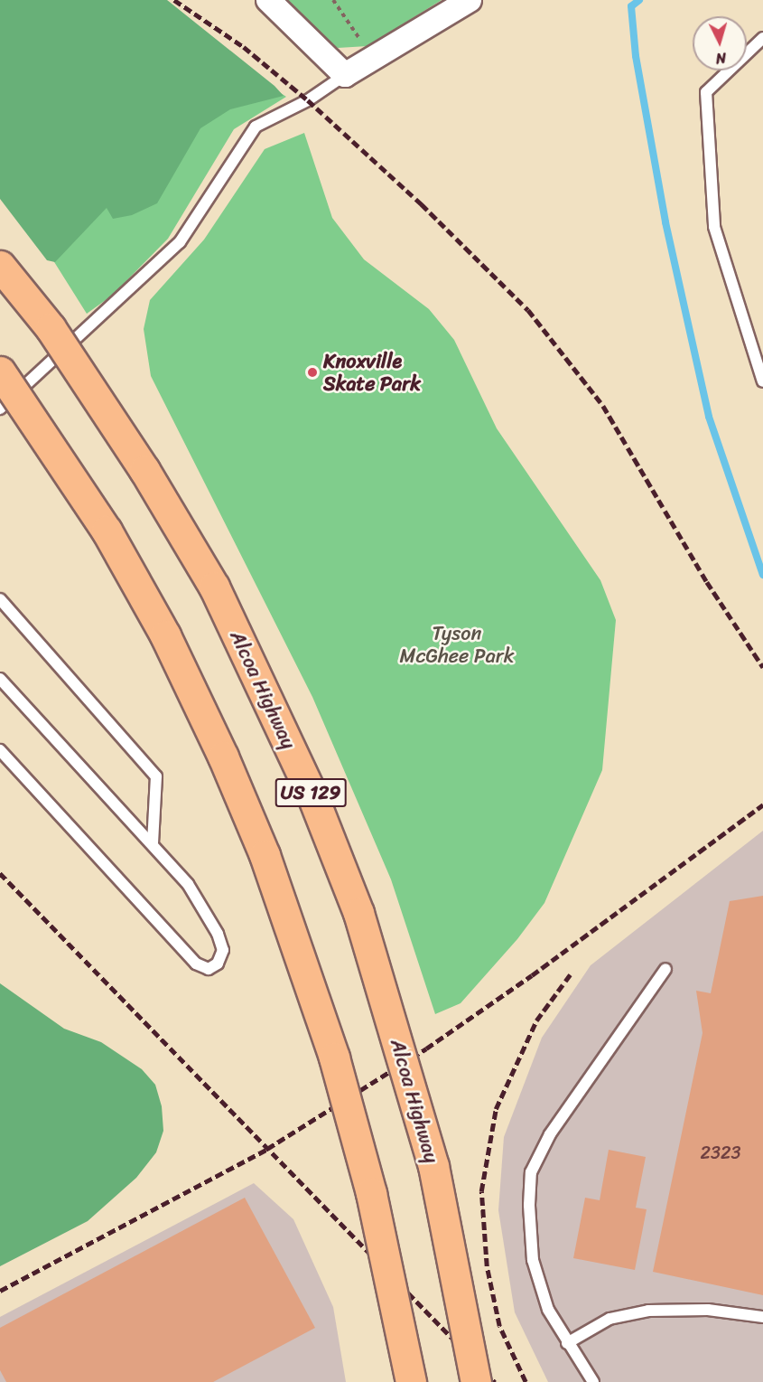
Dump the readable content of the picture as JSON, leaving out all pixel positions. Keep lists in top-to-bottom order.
{
  "streets": {
    "highway": ["Alcoa Highway", "US 129"]
  },
  "parks": ["Tyson McGhee Park"],
  "places": ["Knoxville Skate Park"],
  "house_numbers": ["2323"],
  "north": "bottom"
}
